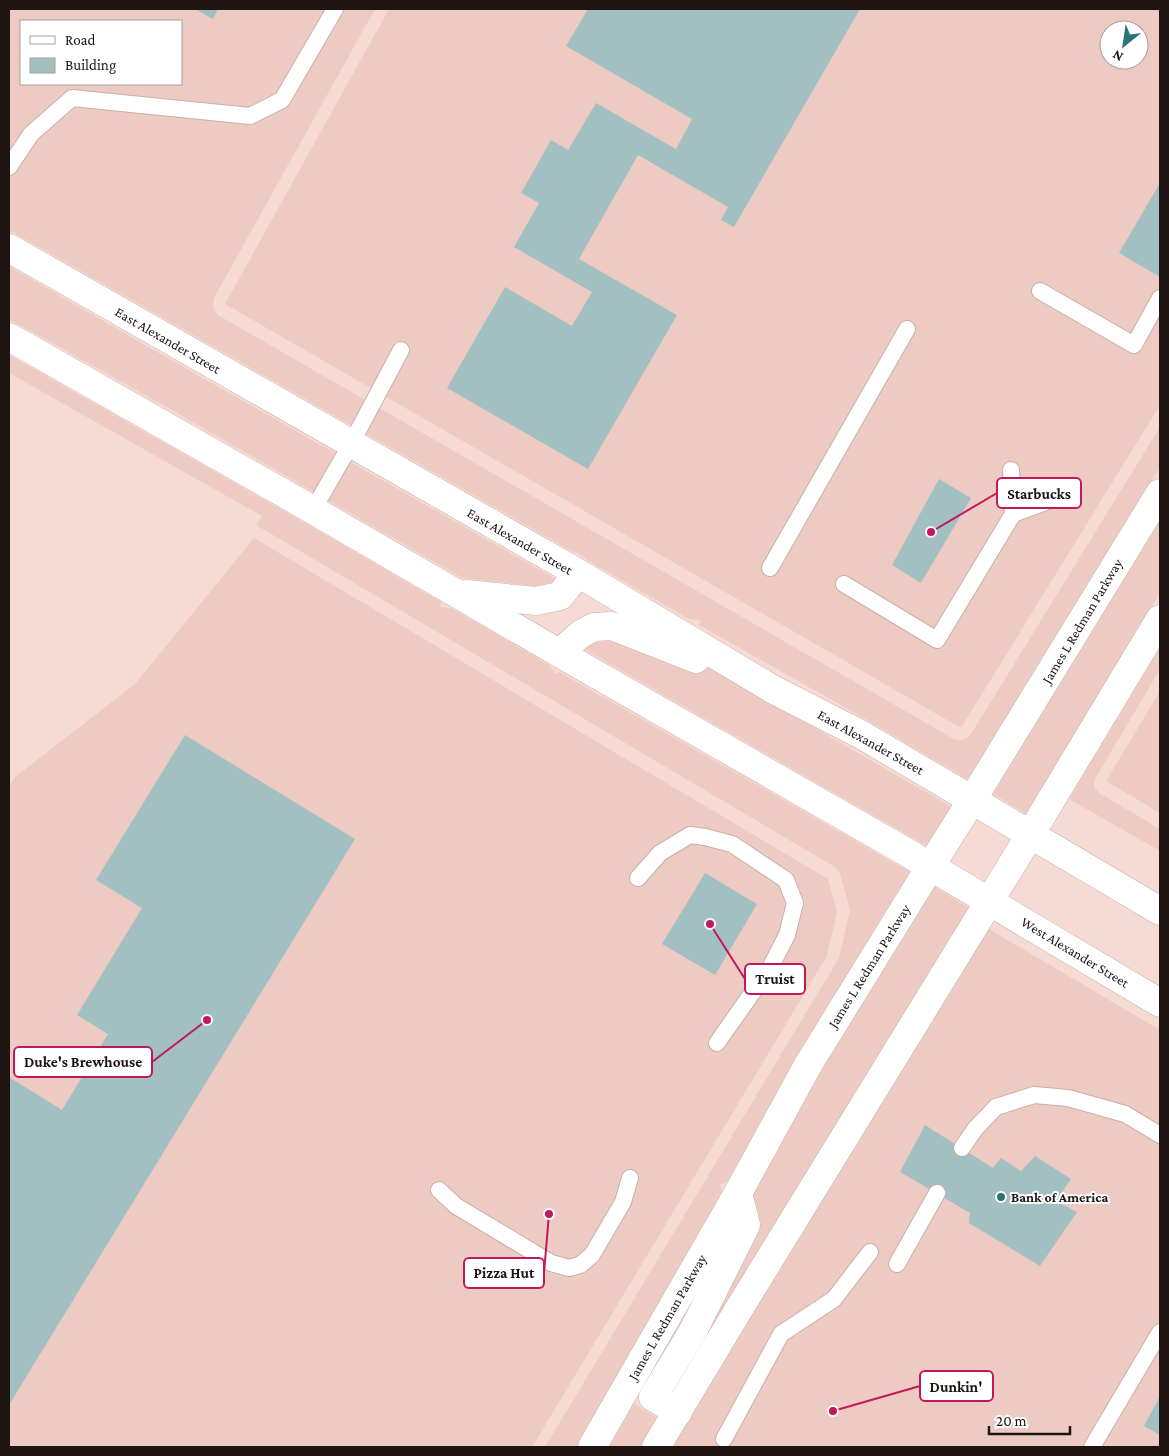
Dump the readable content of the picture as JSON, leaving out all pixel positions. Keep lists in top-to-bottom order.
{
  "streets": {
    "main road": ["East Alexander Street", "James L Redman Parkway", "West Alexander Street"]
  },
  "crossings": [
    ["East Alexander Street", "James L Redman Parkway"]
  ],
  "places": [
    "Starbucks",
    "Truist",
    "Duke's Brewhouse",
    "Bank of America",
    "Pizza Hut",
    "Dunkin'"
  ],
  "legend": ["Road", "Building"],
  "scale_bar": "20 m",
  "north": "bottom left"
}
